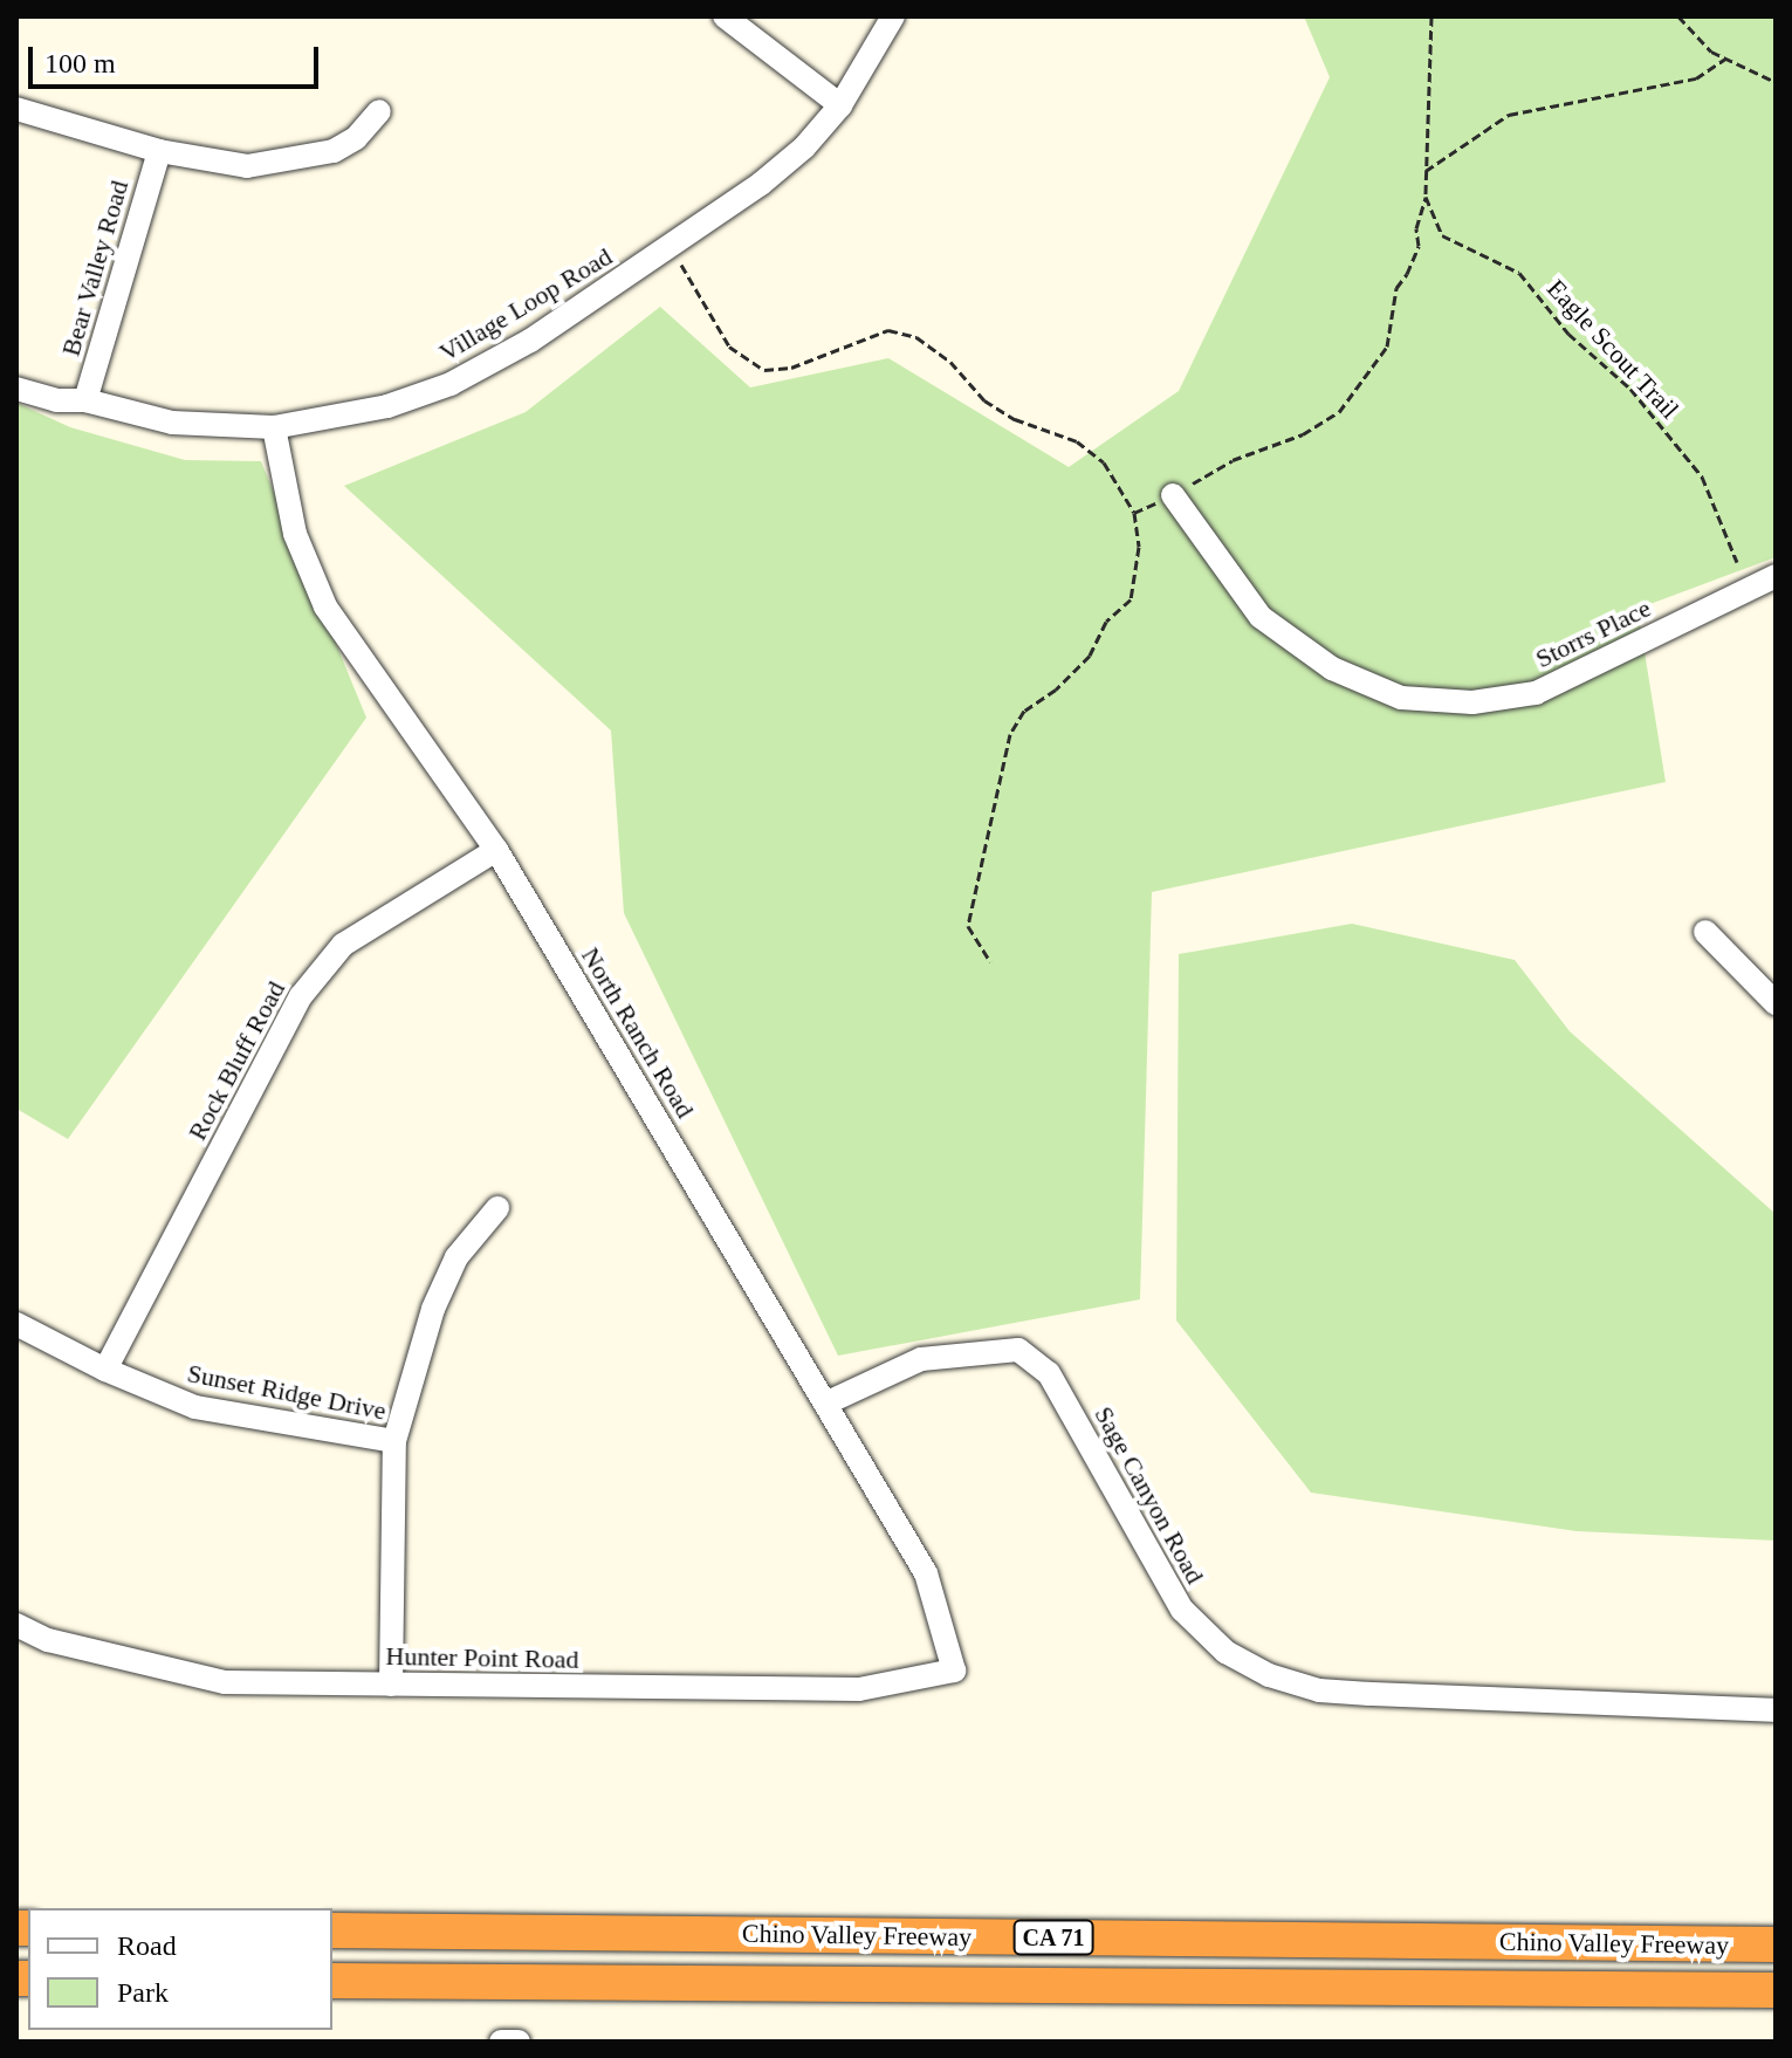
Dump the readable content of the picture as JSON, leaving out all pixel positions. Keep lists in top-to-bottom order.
{
  "streets": {
    "highway": ["Chino Valley Freeway", "CA 71"],
    "street": [
      "Bear Valley Road",
      "Village Loop Road",
      "Storrs Place",
      "North Ranch Road",
      "Rock Bluff Road",
      "Sunset Ridge Drive",
      "Sage Canyon Road",
      "Hunter Point Road"
    ],
    "path": ["Eagle Scout Trail"]
  },
  "crossings": [
    ["Bear Valley Road", "Village Loop Road"],
    ["Village Loop Road", "North Ranch Road"],
    ["Eagle Scout Trail", "Storrs Place"],
    ["North Ranch Road", "Rock Bluff Road"],
    ["North Ranch Road", "Sage Canyon Road"],
    ["North Ranch Road", "Hunter Point Road"],
    ["Rock Bluff Road", "Sunset Ridge Drive"]
  ],
  "legend": ["Road", "Park"],
  "scale_bar": "100 m"
}
